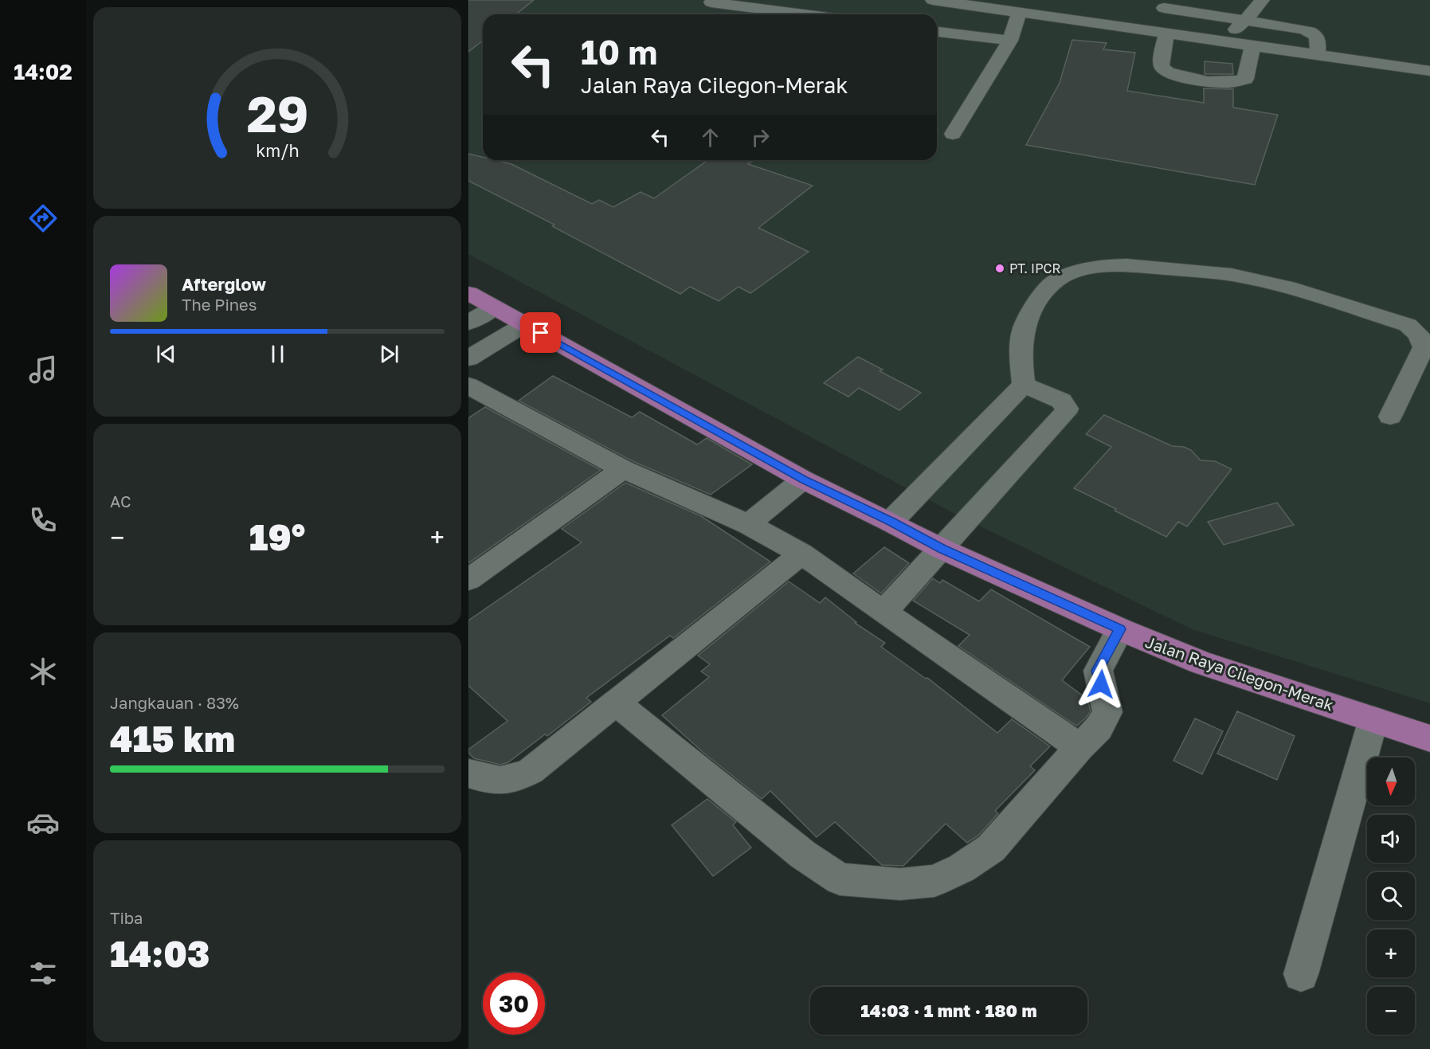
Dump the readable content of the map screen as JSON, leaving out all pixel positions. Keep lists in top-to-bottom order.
{
  "streets": {
    "highway": ["Jalan Raya Cilegon-Merak"]
  },
  "places": ["PT. IPCR"],
  "north": "bottom",
  "page": {
    "tabs": "14:02",
    "turn": ["10 m", "Jalan Raya Cilegon-Merak"],
    "song": ["Afterglow", "The Pines"],
    "tile": [
      "AC",
      ["Jangkauan · 83%", "415 km"],
      ["Tiba", "14:03"]
    ],
    "heat": ["−", "19°", "+"],
    "map_buttons": ["+", "−"],
    "limit": "30",
    "trip": "14:03 · 1 mnt · 180 m",
    "gauge": ["29", "km/h"]
  }
}
